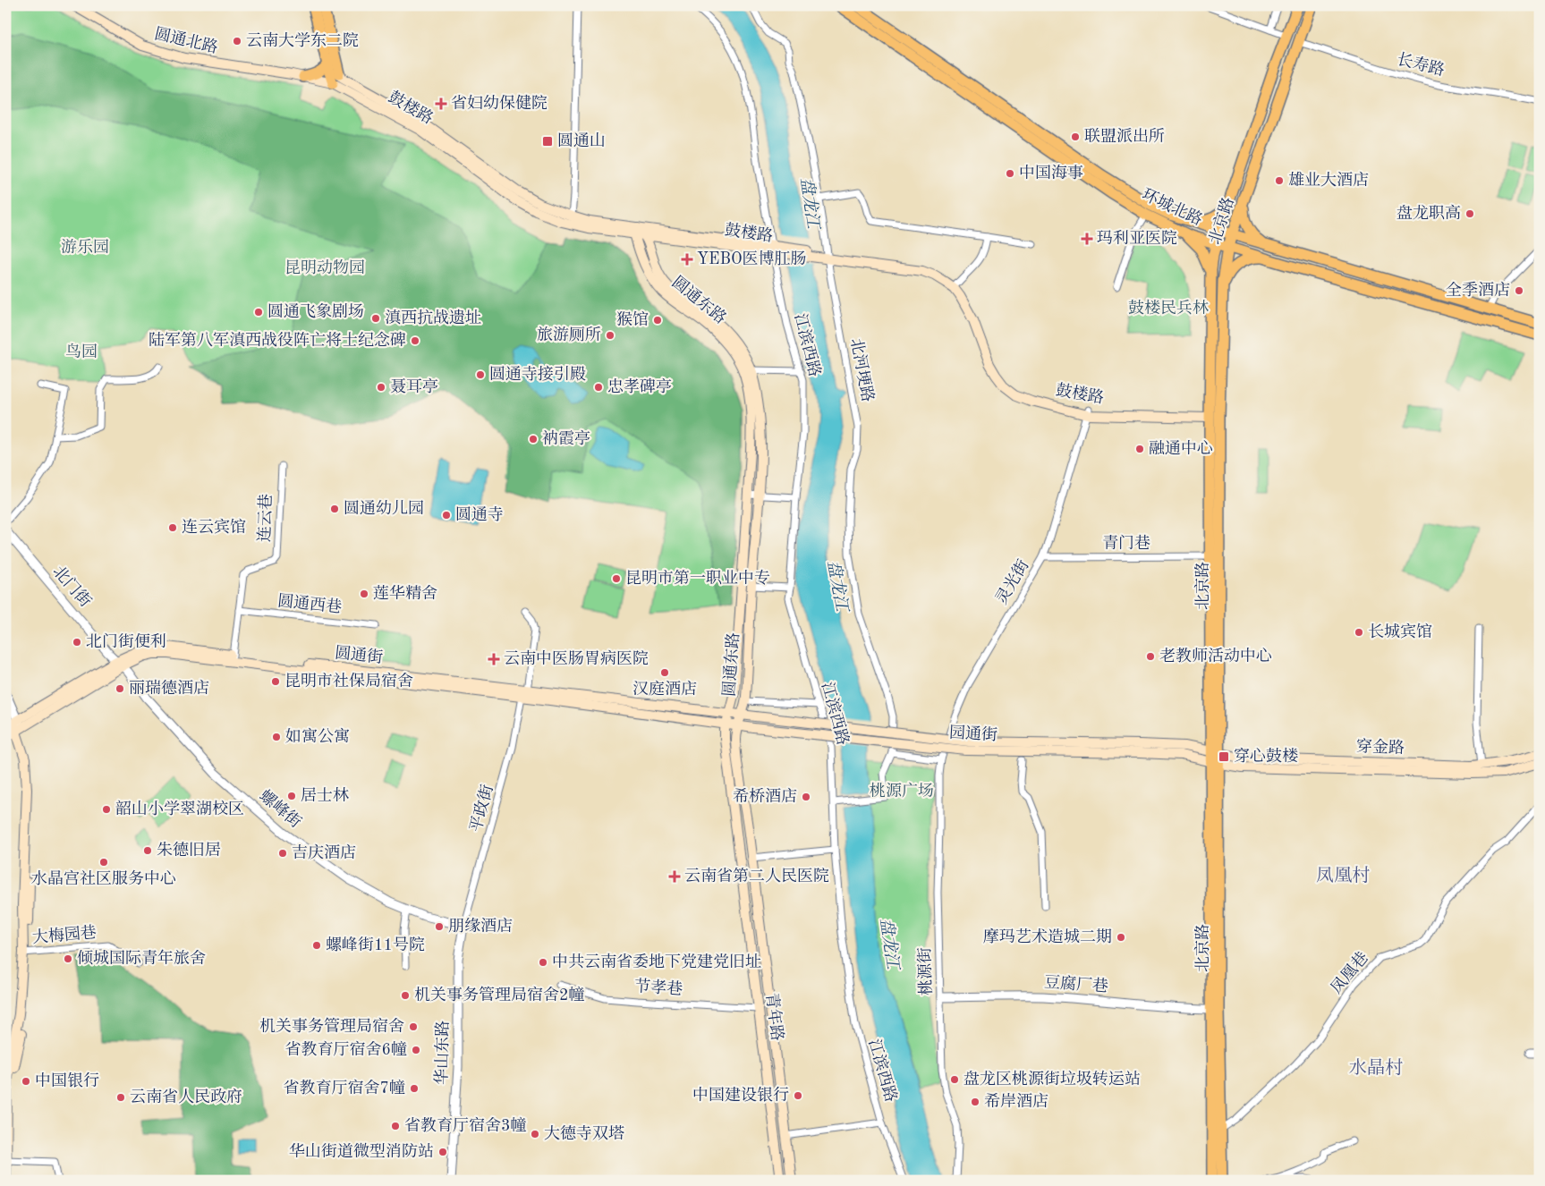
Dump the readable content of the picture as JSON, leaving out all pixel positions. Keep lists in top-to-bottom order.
{
  "streets": {
    "main road": [
      "圆通北路",
      "鼓楼路",
      "环城北路",
      "北京路",
      "圆通东路",
      "圆通街",
      "园通街",
      "穿金路",
      "青年路"
    ],
    "street": [
      "长寿路",
      "江滨西路",
      "北河埂路",
      "连云巷",
      "青门巷",
      "灵光街",
      "北门街",
      "圆通西巷",
      "平政街",
      "螺峰街",
      "大梅园巷",
      "桃源街",
      "凤凰巷",
      "豆腐厂巷",
      "节孝巷",
      "华山东路"
    ]
  },
  "crossings": [
    ["圆通北路", "鼓楼路"],
    ["长寿路", "北京路"],
    ["鼓楼路", "北京路"],
    ["鼓楼路", "圆通东路"],
    ["鼓楼路", "江滨西路"],
    ["鼓楼路", "北河埂路"],
    ["鼓楼路", "灵光街"],
    ["环城北路", "北京路"],
    ["北京路", "青门巷"],
    ["北京路", "园通街"],
    ["北京路", "穿金路"],
    ["北京路", "凤凰巷"],
    ["北京路", "豆腐厂巷"],
    ["圆通东路", "圆通街"],
    ["圆通东路", "园通街"],
    ["圆通东路", "青年路"],
    ["连云巷", "圆通西巷"],
    ["连云巷", "圆通街"],
    ["青门巷", "灵光街"],
    ["灵光街", "桃源街"],
    ["北门街", "圆通街"],
    ["北门街", "螺峰街"],
    ["圆通街", "园通街"],
    ["圆通街", "平政街"],
    ["圆通街", "螺峰街"],
    ["圆通街", "青年路"],
    ["园通街", "穿金路"],
    ["园通街", "青年路"],
    ["平政街", "螺峰街"],
    ["平政街", "华山东路"],
    ["螺峰街", "华山东路"],
    ["桃源街", "豆腐厂巷"],
    ["节孝巷", "青年路"]
  ],
  "districts": ["凤凰村", "水晶村"],
  "water": ["盘龙江"],
  "parks": [
    "游乐园",
    "昆明动物园",
    "鼓楼民兵林",
    "鸟园",
    "桃源广场"
  ],
  "places": {
    "other": [
      "云南大学东二院",
      "联盟派出所",
      "中国海事",
      "雄业大酒店",
      "盘龙职高",
      "全季酒店",
      "圆通飞象剧场",
      "滇西抗战遗址",
      "猴馆",
      "旅游厕所",
      "陆军第八军滇西战役阵亡将士纪念碑",
      "圆通寺接引殿",
      "聂耳亭",
      "忠孝碑亭",
      "衲霞亭",
      "融通中心",
      "圆通幼儿园",
      "圆通寺",
      "连云宾馆",
      "昆明市第一职业中专",
      "莲华精舍",
      "长城宾馆",
      "北门街便利",
      "老教师活动中心",
      "汉庭酒店",
      "昆明市社保局宿舍",
      "丽瑞德酒店",
      "如寓公寓",
      "居士林",
      "希桥酒店",
      "韶山小学翠湖校区",
      "朱德旧居",
      "吉庆酒店",
      "水晶宫社区服务中心",
      "朋缘酒店",
      "摩玛艺术造城二期",
      "螺峰街11号院",
      "倾城国际青年旅舍",
      "中共云南省委地下党建党旧址",
      "机关事务管理局宿舍2幢",
      "机关事务管理局宿舍",
      "省教育厅宿舍6幢",
      "盘龙区桃源街垃圾转运站",
      "中国银行",
      "省教育厅宿舍7幢",
      "中国建设银行",
      "云南省人民政府",
      "希岸酒店",
      "省教育厅宿舍3幢",
      "大德寺双塔",
      "华山街道微型消防站"
    ],
    "health": [
      "省妇幼保健院",
      "玛利亚医院",
      "YEBO医博肛肠",
      "云南中医肠胃病医院",
      "云南省第二人民医院"
    ],
    "transit": ["圆通山", "穿心鼓楼"]
  }
}
